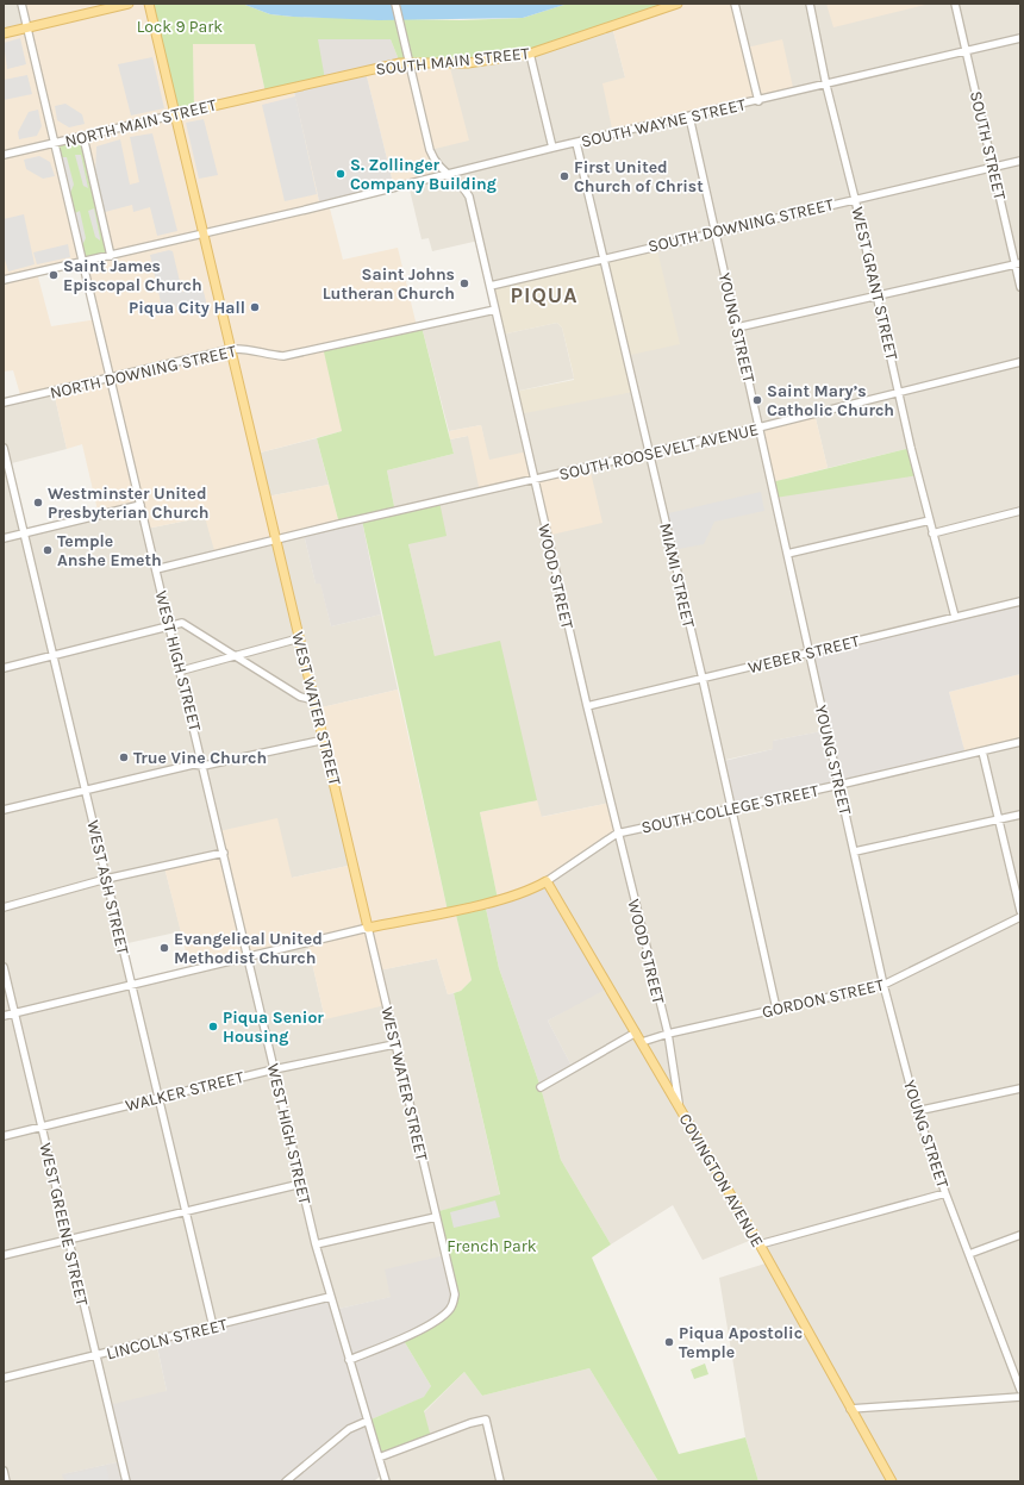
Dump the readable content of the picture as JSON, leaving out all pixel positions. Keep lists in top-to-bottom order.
{
  "streets": {
    "main road": [
      "SOUTH MAIN STREET",
      "NORTH MAIN STREET",
      "WEST WATER STREET",
      "SOUTH COLLEGE STREET",
      "COVINGTON AVENUE"
    ],
    "street": [
      "SOUTH WAYNE STREET",
      "SOUTH STREET",
      "SOUTH DOWNING STREET",
      "WEST GRANT STREET",
      "YOUNG STREET",
      "NORTH DOWNING STREET",
      "SOUTH ROOSEVELT AVENUE",
      "MIAMI STREET",
      "WOOD STREET",
      "WEBER STREET",
      "WEST HIGH STREET",
      "WEST ASH STREET",
      "GORDON STREET",
      "WALKER STREET",
      "WEST GREENE STREET",
      "LINCOLN STREET"
    ]
  },
  "crossings": [
    ["SOUTH MAIN STREET", "NORTH MAIN STREET"],
    ["SOUTH MAIN STREET", "WOOD STREET"],
    ["NORTH MAIN STREET", "WEST HIGH STREET"],
    ["NORTH MAIN STREET", "WEST WATER STREET"],
    ["SOUTH WAYNE STREET", "SOUTH STREET"],
    ["SOUTH WAYNE STREET", "WEST GRANT STREET"],
    ["SOUTH WAYNE STREET", "YOUNG STREET"],
    ["SOUTH WAYNE STREET", "MIAMI STREET"],
    ["SOUTH WAYNE STREET", "WOOD STREET"],
    ["SOUTH WAYNE STREET", "WEST HIGH STREET"],
    ["SOUTH WAYNE STREET", "WEST WATER STREET"],
    ["SOUTH STREET", "SOUTH DOWNING STREET"],
    ["SOUTH DOWNING STREET", "WEST GRANT STREET"],
    ["SOUTH DOWNING STREET", "YOUNG STREET"],
    ["SOUTH DOWNING STREET", "MIAMI STREET"],
    ["SOUTH DOWNING STREET", "WOOD STREET"],
    ["WEST GRANT STREET", "SOUTH ROOSEVELT AVENUE"],
    ["WEST GRANT STREET", "WEBER STREET"],
    ["YOUNG STREET", "SOUTH ROOSEVELT AVENUE"],
    ["YOUNG STREET", "WEBER STREET"],
    ["YOUNG STREET", "SOUTH COLLEGE STREET"],
    ["YOUNG STREET", "GORDON STREET"],
    ["NORTH DOWNING STREET", "WOOD STREET"],
    ["NORTH DOWNING STREET", "WEST HIGH STREET"],
    ["NORTH DOWNING STREET", "WEST WATER STREET"],
    ["SOUTH ROOSEVELT AVENUE", "MIAMI STREET"],
    ["SOUTH ROOSEVELT AVENUE", "WOOD STREET"],
    ["SOUTH ROOSEVELT AVENUE", "WEST HIGH STREET"],
    ["SOUTH ROOSEVELT AVENUE", "WEST WATER STREET"],
    ["MIAMI STREET", "WEBER STREET"],
    ["MIAMI STREET", "SOUTH COLLEGE STREET"],
    ["MIAMI STREET", "GORDON STREET"],
    ["WOOD STREET", "WEBER STREET"],
    ["WOOD STREET", "SOUTH COLLEGE STREET"],
    ["WOOD STREET", "GORDON STREET"],
    ["WOOD STREET", "COVINGTON AVENUE"],
    ["WEST HIGH STREET", "WEST WATER STREET"],
    ["WEST HIGH STREET", "WALKER STREET"],
    ["WEST HIGH STREET", "LINCOLN STREET"],
    ["WEST WATER STREET", "SOUTH COLLEGE STREET"],
    ["WEST WATER STREET", "WALKER STREET"],
    ["SOUTH COLLEGE STREET", "COVINGTON AVENUE"],
    ["WEST ASH STREET", "WALKER STREET"],
    ["WEST ASH STREET", "LINCOLN STREET"],
    ["GORDON STREET", "COVINGTON AVENUE"],
    ["WALKER STREET", "WEST GREENE STREET"],
    ["WEST GREENE STREET", "LINCOLN STREET"]
  ],
  "districts": ["PIQUA"],
  "parks": ["Lock 9 Park", "French Park"],
  "places": [
    "S. Zollinger Company Building",
    "First United Church of Christ",
    "Saint James Episcopal Church",
    "Saint Johns Lutheran Church",
    "Piqua City Hall",
    "Saint Mary’s Catholic Church",
    "Westminster United Presbyterian Church",
    "Temple Anshe Emeth",
    "True Vine Church",
    "Evangelical United Methodist Church",
    "Piqua Senior Housing",
    "Piqua Apostolic Temple"
  ]
}
